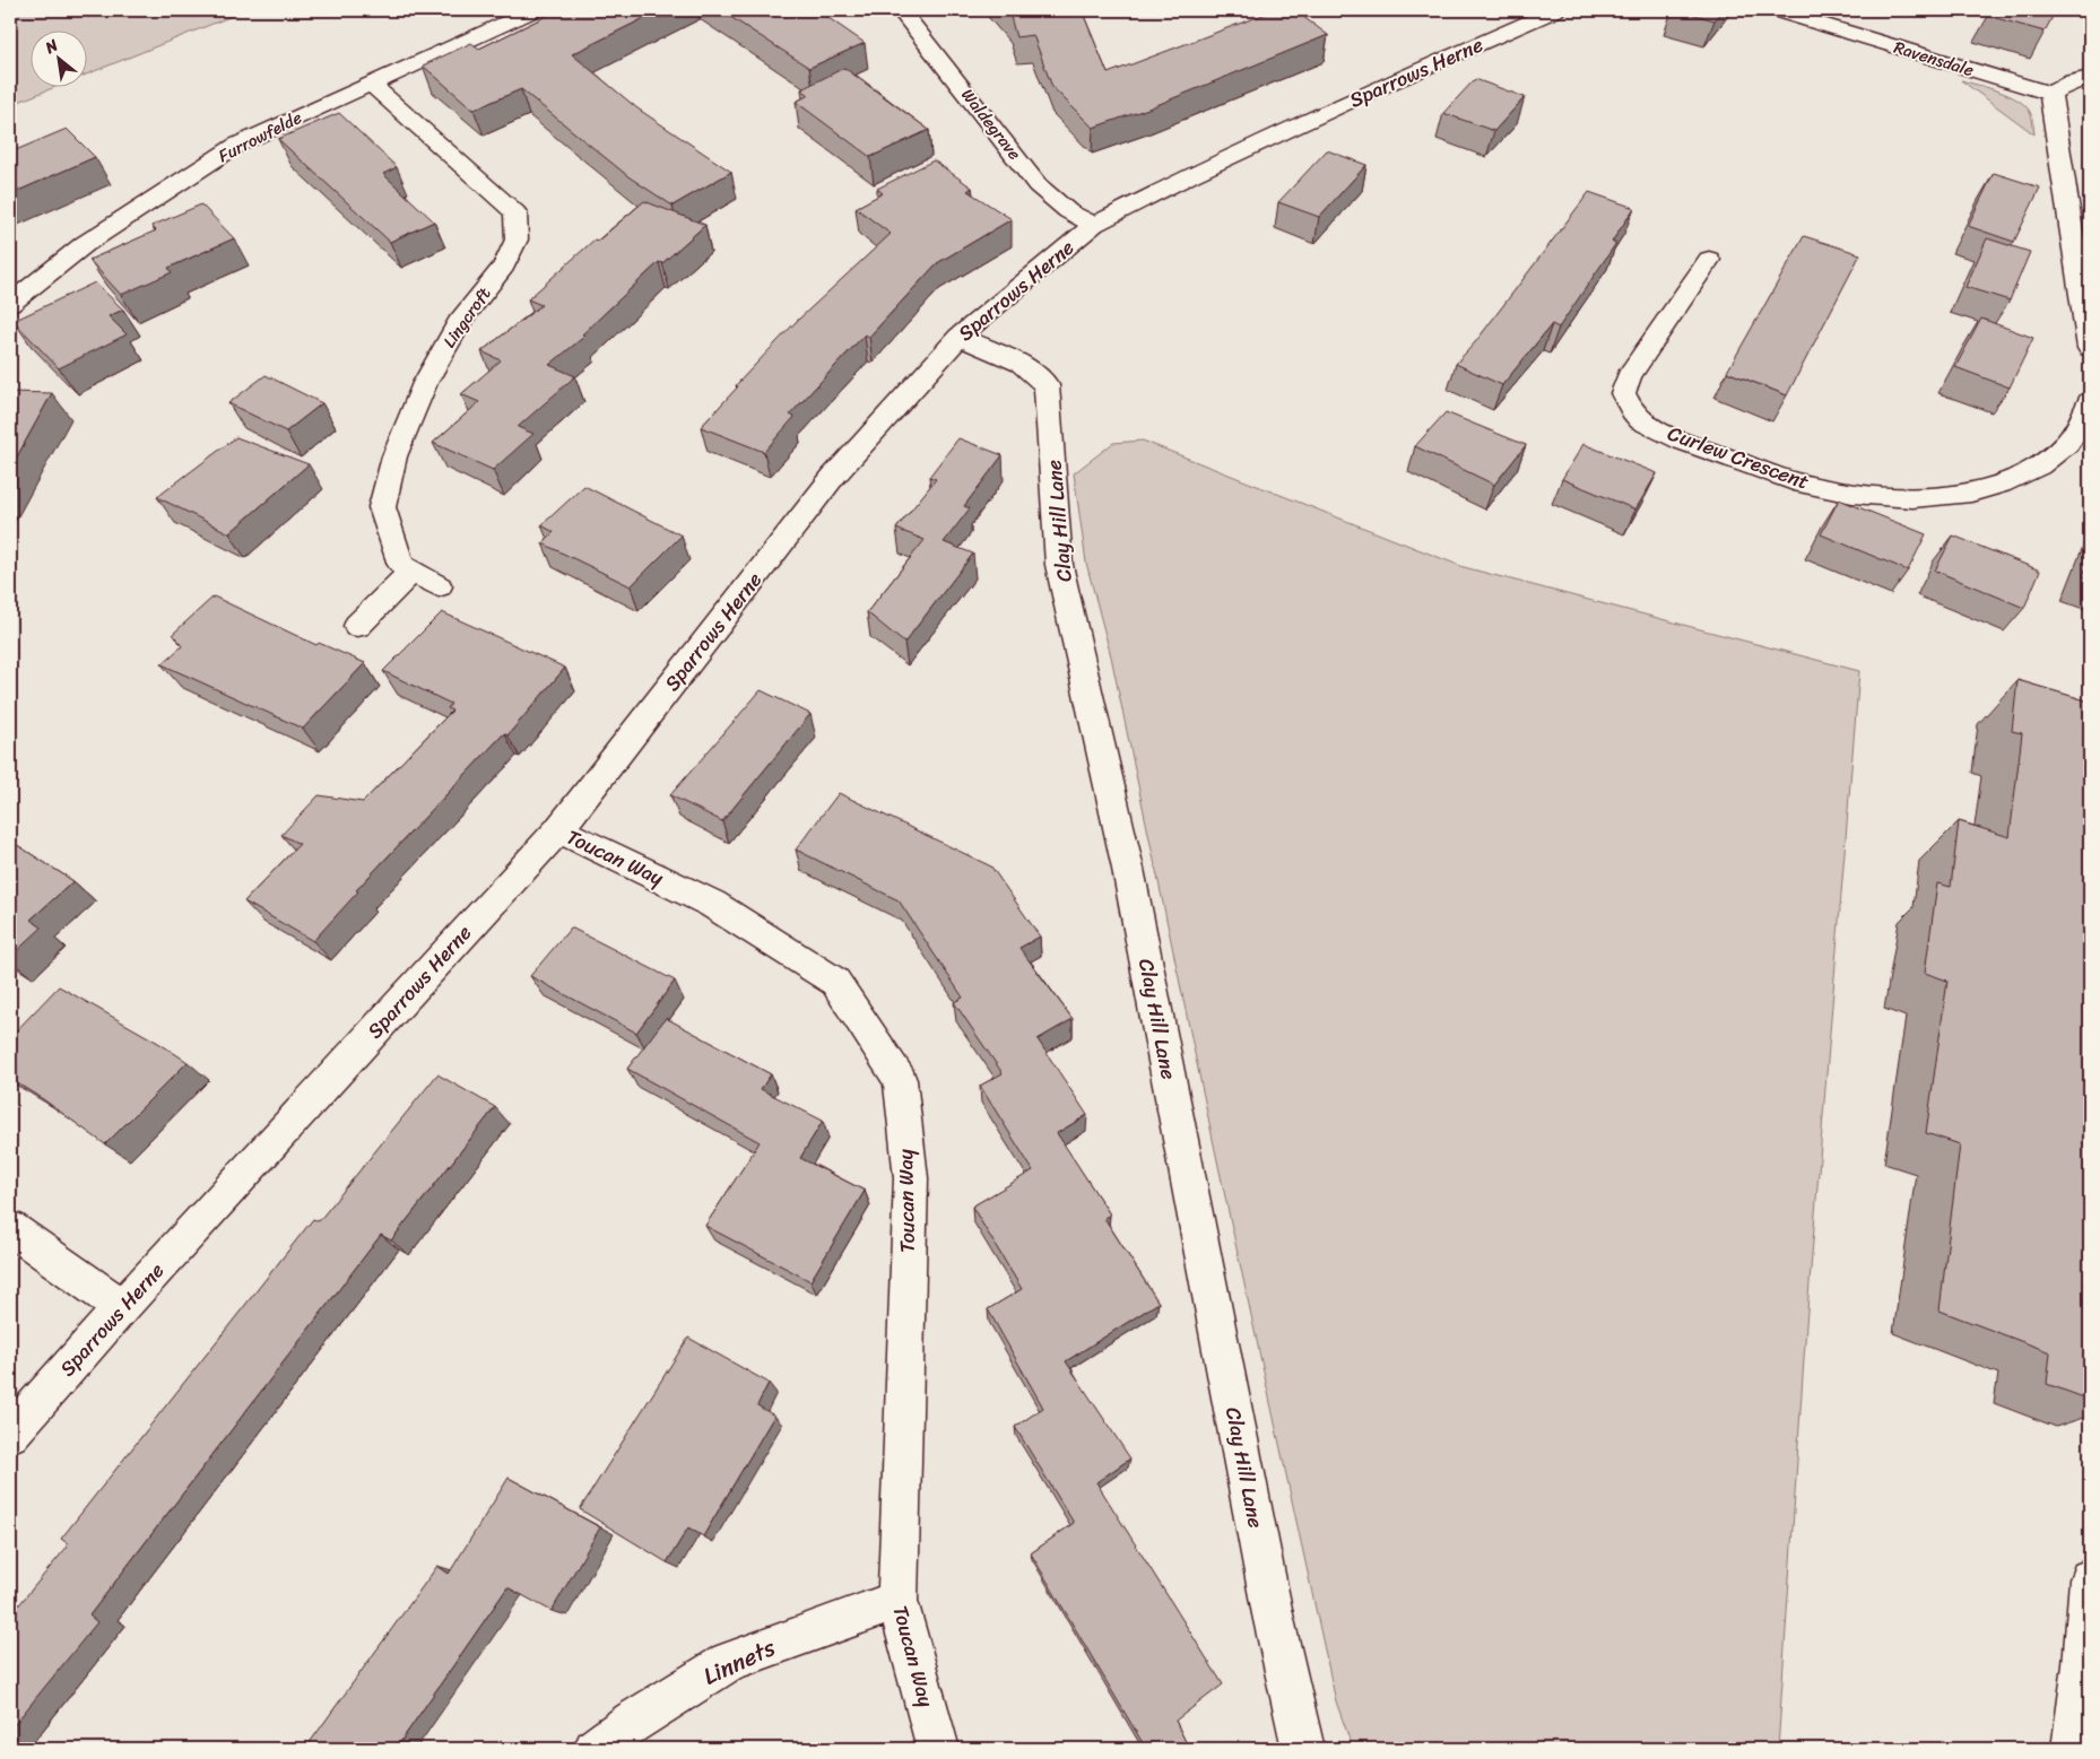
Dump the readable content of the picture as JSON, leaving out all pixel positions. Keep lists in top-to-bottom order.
{
  "streets": {
    "street": [
      "Ravensdale",
      "Sparrows Herne",
      "Waldegrave",
      "Furrowfelde",
      "Lingcroft",
      "Curlew Crescent",
      "Clay Hill Lane",
      "Toucan Way",
      "Linnets"
    ]
  },
  "crossings": [
    ["Sparrows Herne", "Waldegrave"],
    ["Sparrows Herne", "Clay Hill Lane"],
    ["Sparrows Herne", "Toucan Way"],
    ["Furrowfelde", "Lingcroft"],
    ["Toucan Way", "Linnets"]
  ],
  "north": "top left"
}
